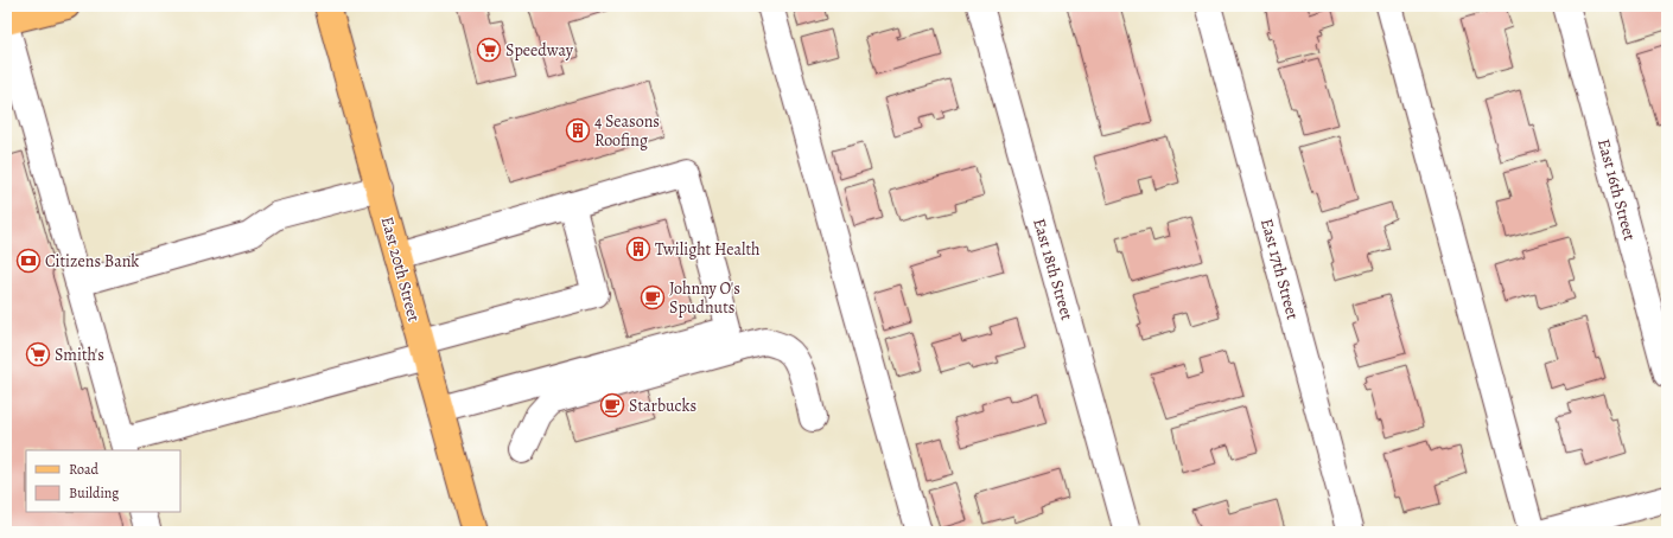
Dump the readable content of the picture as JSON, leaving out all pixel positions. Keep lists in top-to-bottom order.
{
  "streets": {
    "main road": ["East 20th Street"],
    "street": ["East 16th Street", "East 18th Street", "East 17th Street"]
  },
  "places": {
    "supermarket": ["Speedway", "Smith's"],
    "building": ["4 Seasons Roofing", "Twilight Health"],
    "bank": ["Citizens Bank"],
    "cafe": ["Johnny O's Spudnuts", "Starbucks"]
  },
  "legend": ["Road", "Building"]
}
